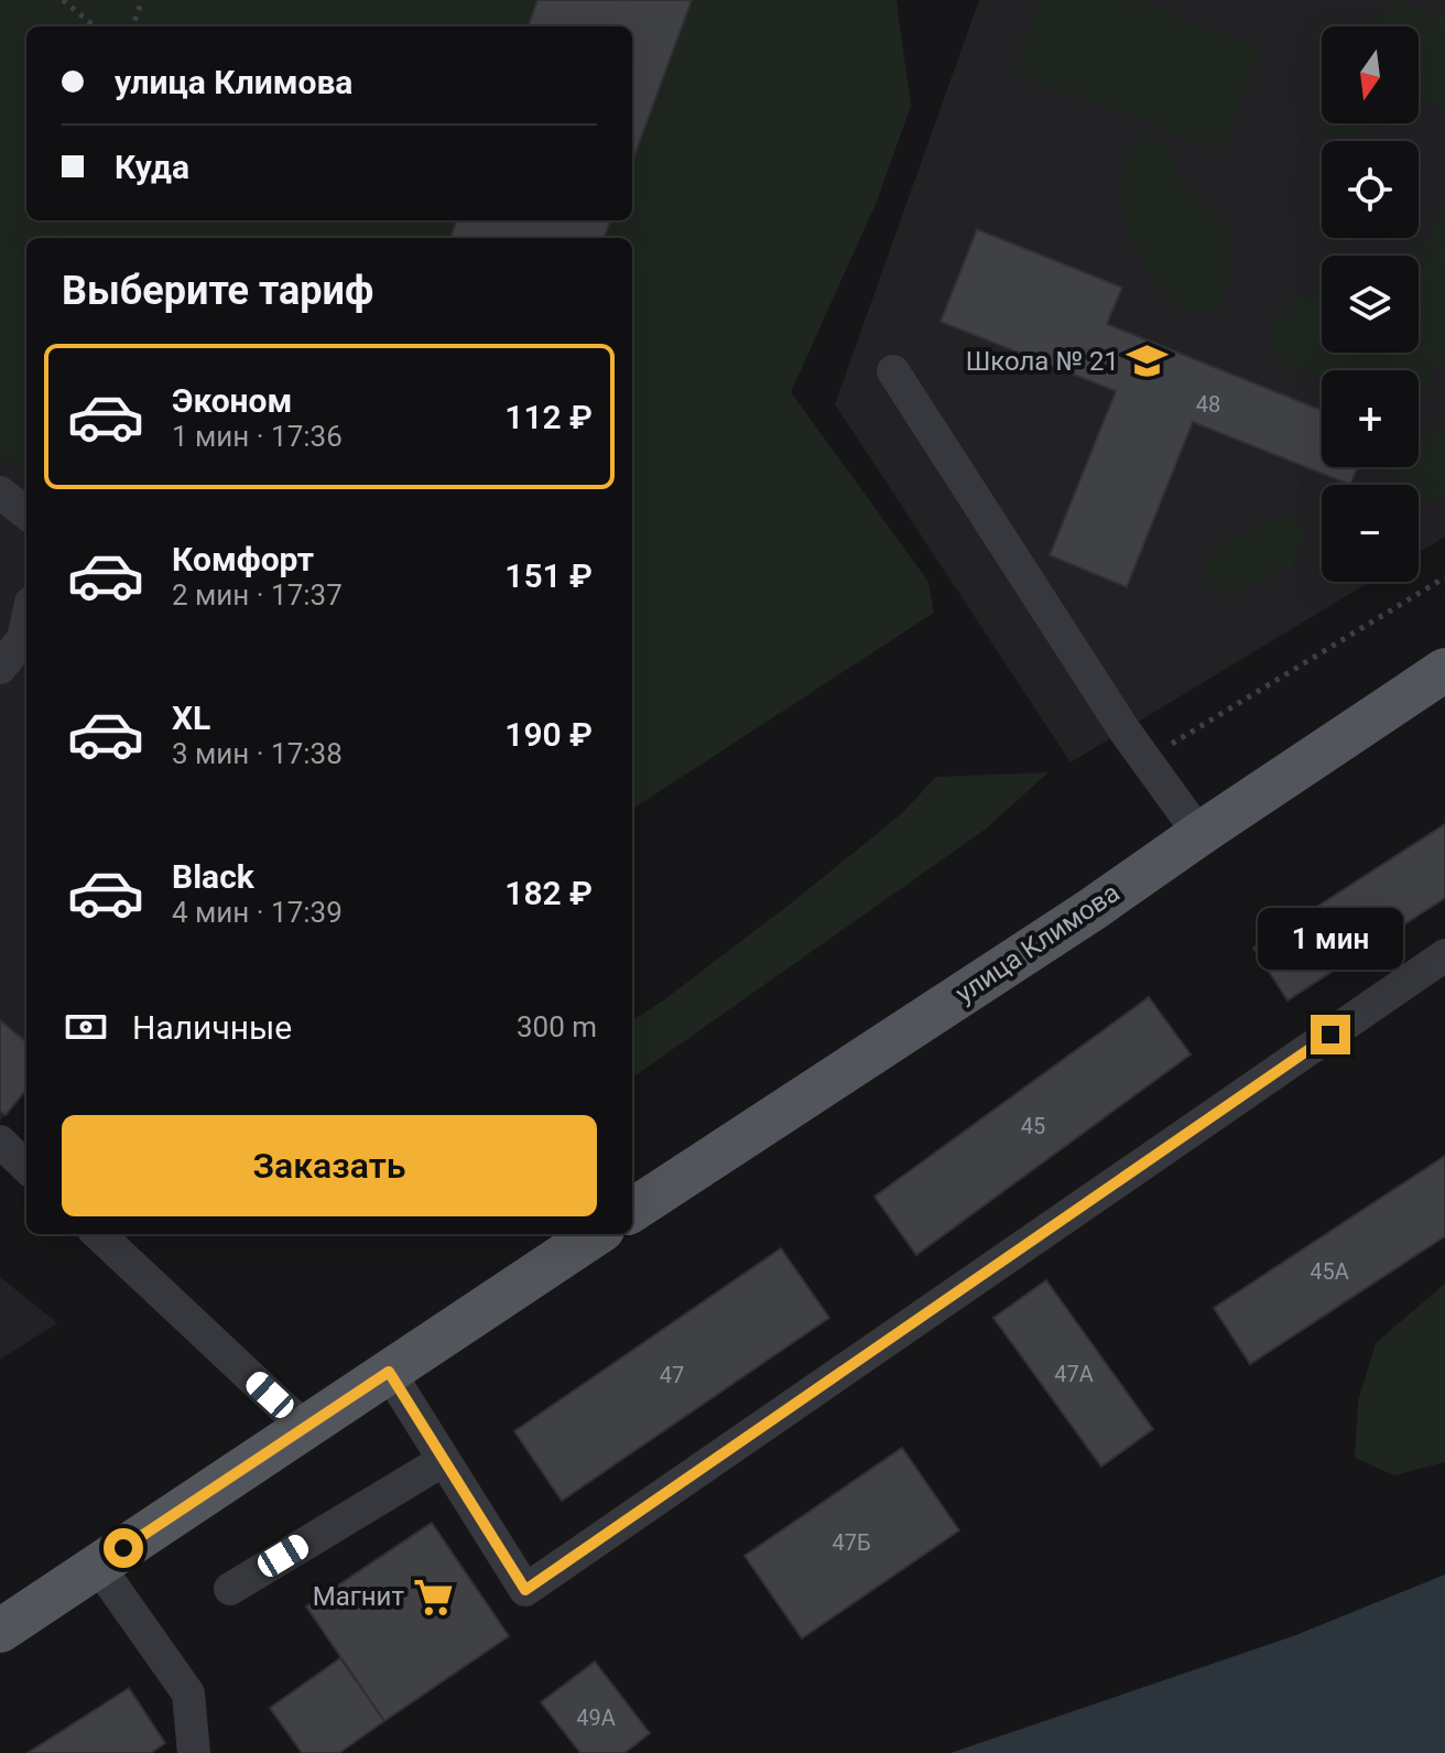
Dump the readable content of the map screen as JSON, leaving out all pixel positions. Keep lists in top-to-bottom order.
{
  "streets": {
    "main road": ["улица Климова"]
  },
  "places": {
    "school or university": ["Школа № 21"],
    "supermarket": ["Магнит"]
  },
  "house_numbers": [
    "48",
    "45",
    "45А",
    "47А",
    "47",
    "47Б",
    "49А"
  ],
  "north": "bottom",
  "page": {
    "map_buttons": ["+", "−"],
    "banner": ["улица Климова", "Куда"],
    "heading": "Выберите тариф",
    "list": [
      {
        "name": "Эконом",
        "note": "1 мин · 17:36",
        "value": "112 ₽"
      },
      {
        "name": "Комфорт",
        "note": "2 мин · 17:37",
        "value": "151 ₽"
      },
      {
        "name": "XL",
        "note": "3 мин · 17:38",
        "value": "190 ₽"
      },
      {
        "name": "Black",
        "note": "4 мин · 17:39",
        "value": "182 ₽"
      }
    ],
    "bubble": "1 мин",
    "pay": ["Наличные", "300 m"],
    "buttons": "Заказать"
  }
}
